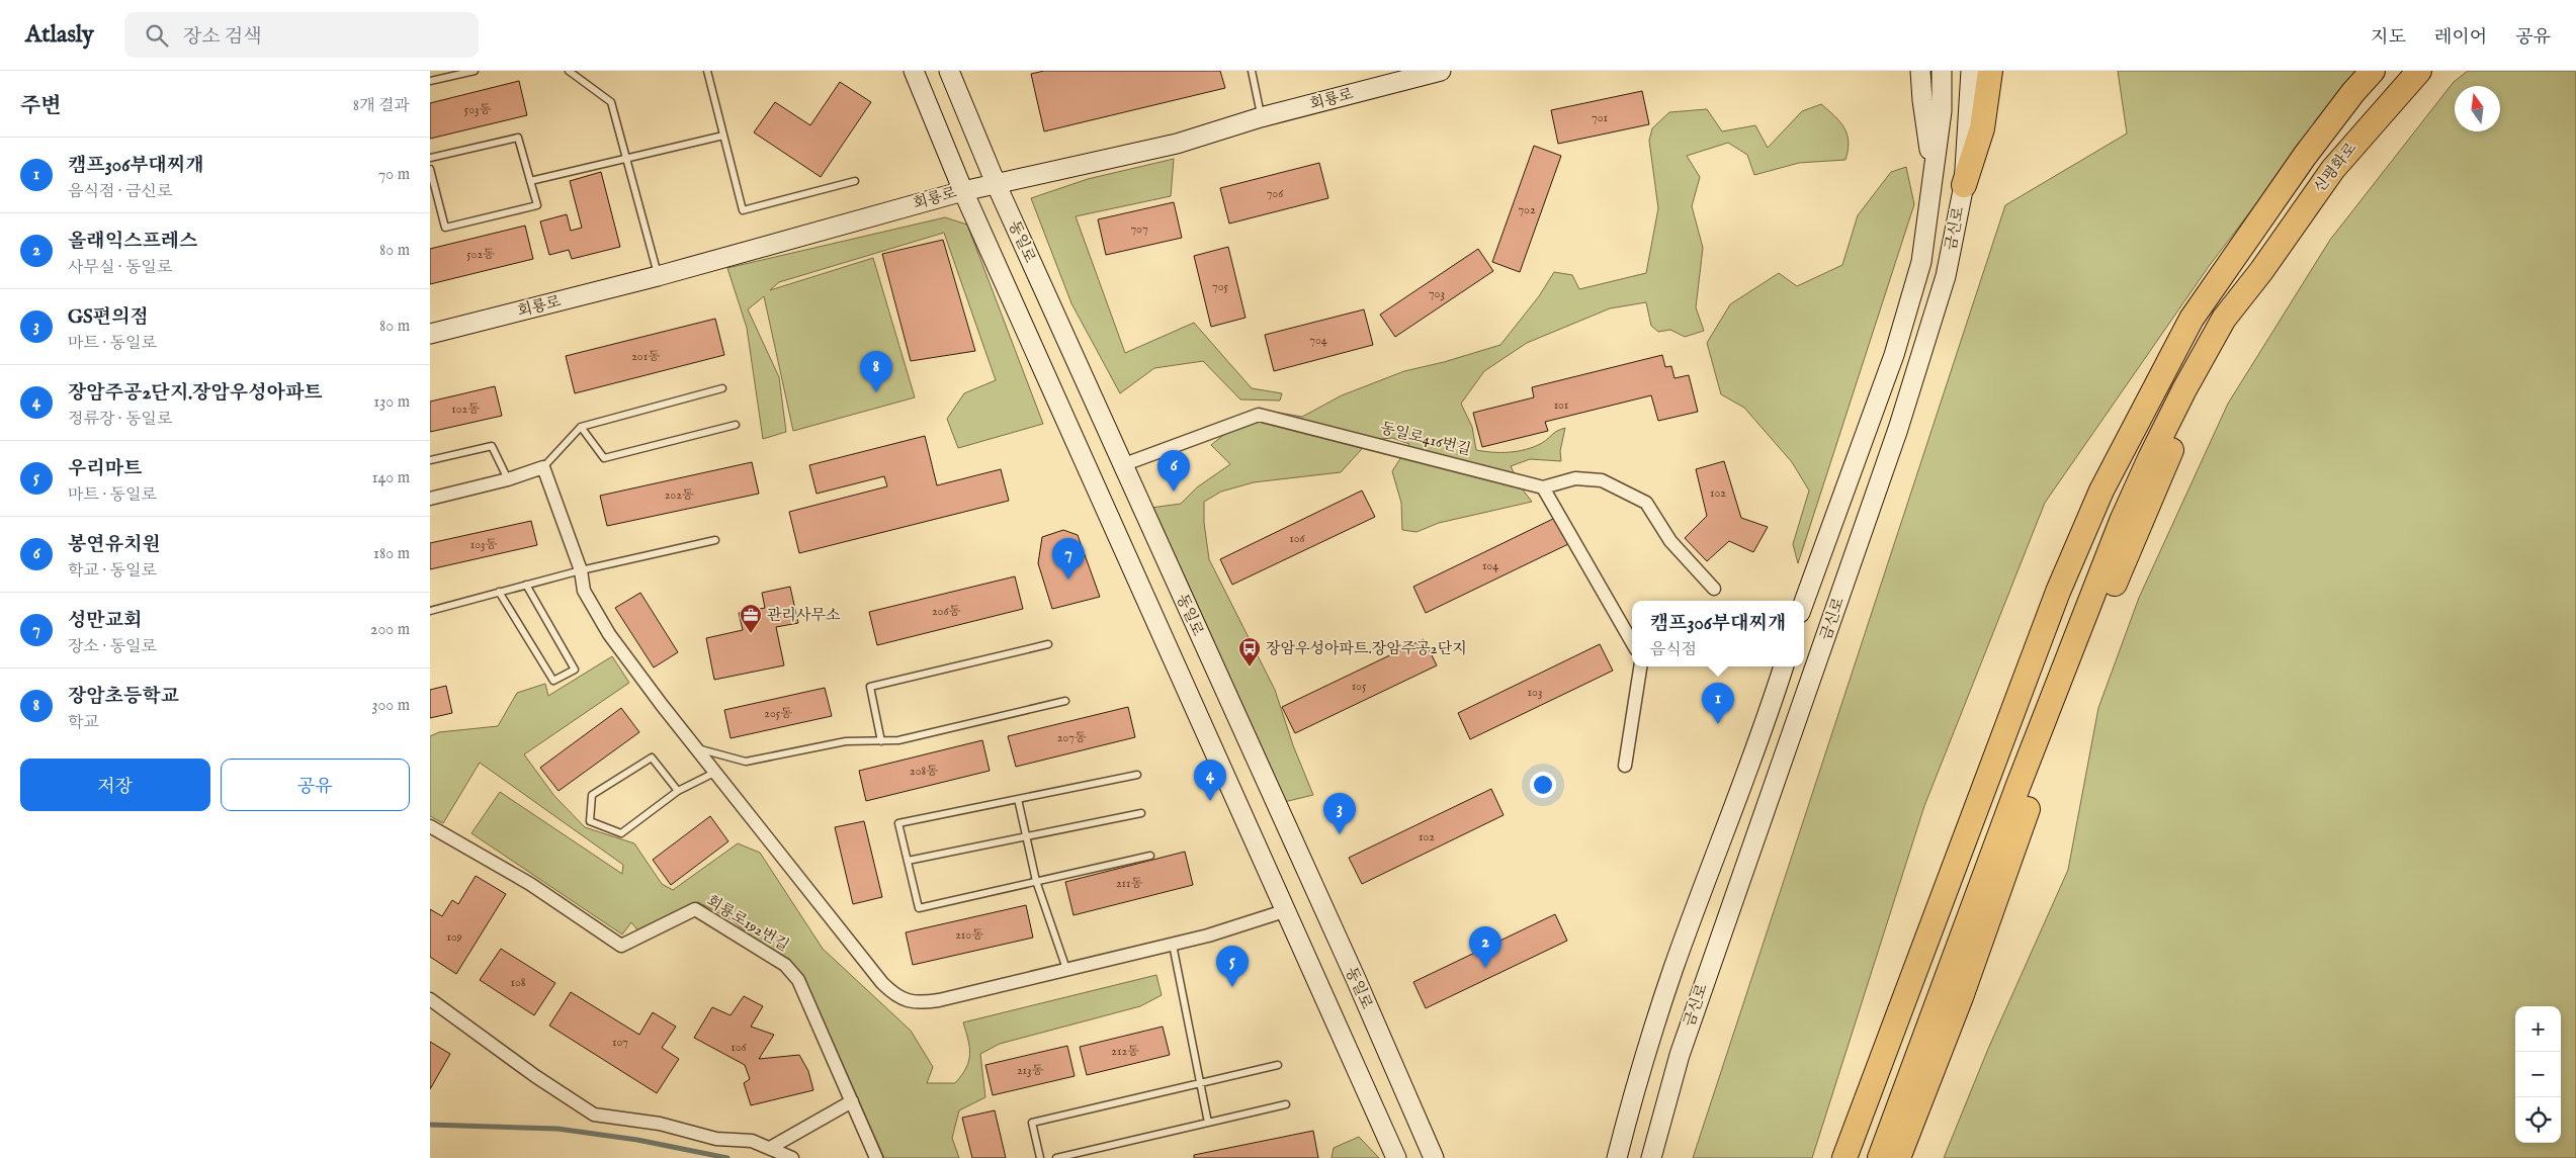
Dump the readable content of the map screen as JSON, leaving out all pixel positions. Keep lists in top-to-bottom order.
{
  "streets": {
    "highway": ["신평화로"],
    "street": [
      "회룡로",
      "금신로",
      "동일로",
      "동일로416번길",
      "회룡로192번길"
    ]
  },
  "crossings": [
    ["회룡로", "동일로"],
    ["동일로", "동일로416번길"]
  ],
  "places": {
    "office": ["관리사무소"],
    "bus stop": ["장암우성아파트.장암주공2단지"]
  },
  "house_numbers": [
    "503동",
    "701",
    "706",
    "702",
    "707",
    "502동",
    "705",
    "703",
    "704",
    "201동",
    "101",
    "102동",
    "102",
    "202동",
    "106",
    "103동",
    "104",
    "206동",
    "105",
    "103",
    "205동",
    "207동",
    "208동",
    "102",
    "211동",
    "210동",
    "109",
    "108",
    "107",
    "106",
    "212동",
    "213동"
  ],
  "north": "top",
  "page": {
    "header": "Atlasly",
    "search": "장소 검색",
    "nav": ["지도", "레이어", "공유"],
    "heading": ["주변", "8개 결과"],
    "list": [
      {
        "mark": "1",
        "name": "캠프306부대찌개",
        "note": "음식점 · 금신로",
        "value": "70 m"
      },
      {
        "mark": "2",
        "name": "올래익스프레스",
        "note": "사무실 · 동일로",
        "value": "80 m"
      },
      {
        "mark": "3",
        "name": "GS편의점",
        "note": "마트 · 동일로",
        "value": "80 m"
      },
      {
        "mark": "4",
        "name": "장암주공2단지.장암우성아파트",
        "note": "정류장 · 동일로",
        "value": "130 m"
      },
      {
        "mark": "5",
        "name": "우리마트",
        "note": "마트 · 동일로",
        "value": "140 m"
      },
      {
        "mark": "6",
        "name": "봉연유치원",
        "note": "학교 · 동일로",
        "value": "180 m"
      },
      {
        "mark": "7",
        "name": "성만교회",
        "note": "장소 · 동일로",
        "value": "200 m"
      },
      {
        "mark": "8",
        "name": "장암초등학교",
        "note": "학교",
        "value": "300 m"
      }
    ],
    "pins": [
      "8",
      "6",
      "7",
      "1",
      "4",
      "3",
      "2",
      "5"
    ],
    "popup": ["캠프306부대찌개", "음식점"],
    "buttons": ["저장", "공유"],
    "map_buttons": ["+", "−"]
  }
}
